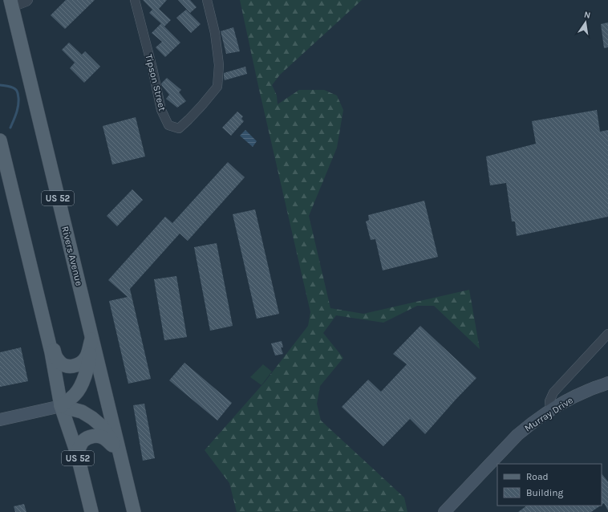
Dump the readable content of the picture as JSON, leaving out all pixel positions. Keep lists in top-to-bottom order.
{
  "streets": {
    "main road": ["US 52", "Rivers Avenue"],
    "street": ["Tipson Street", "Murray Drive"]
  },
  "legend": ["Road", "Building"],
  "north": "top"
}
